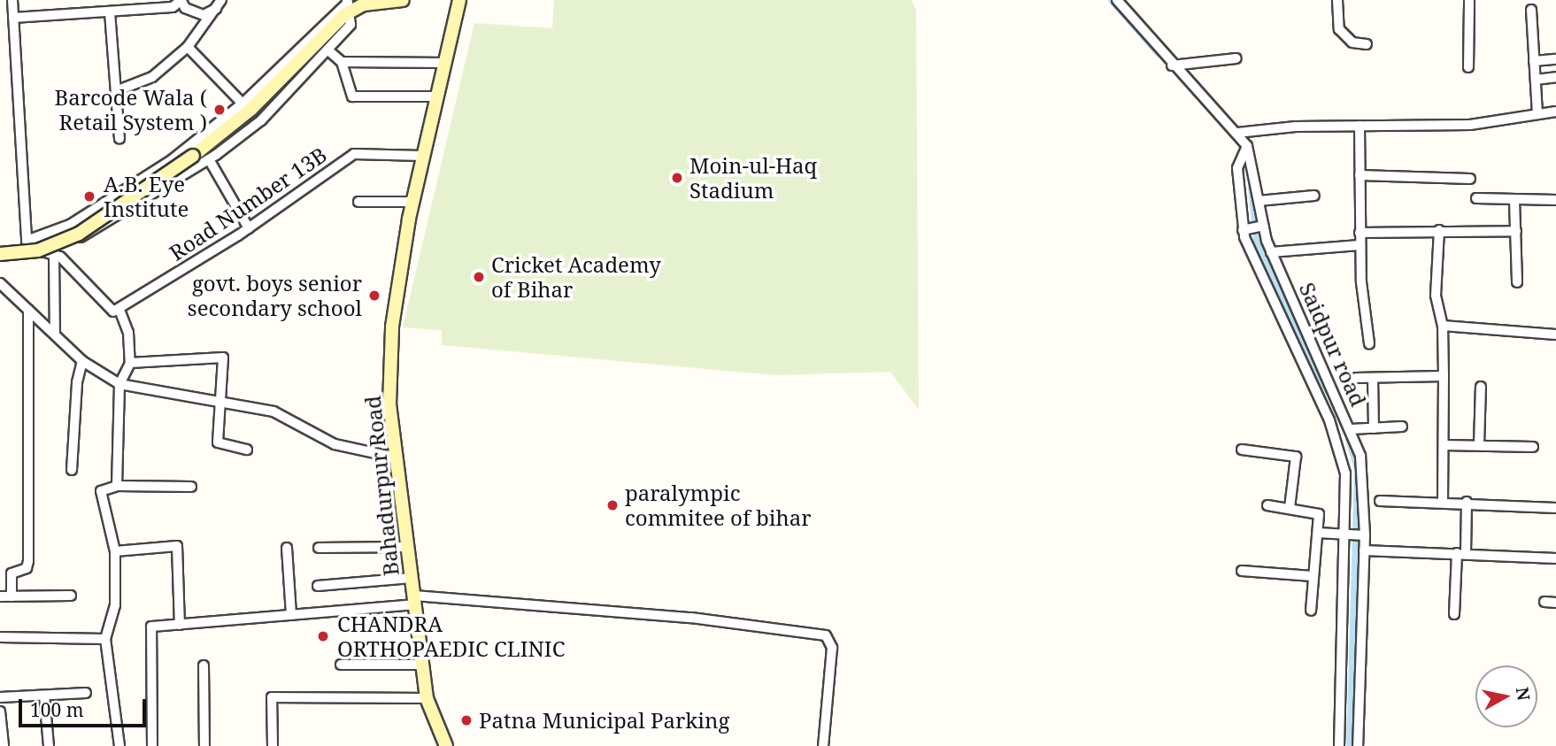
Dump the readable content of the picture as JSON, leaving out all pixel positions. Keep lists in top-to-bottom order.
{
  "streets": {
    "street": ["Road Number 13B", "Saidpur road", "Bahadurpur Road"]
  },
  "crossings": [
    ["Road Number 13B", "Bahadurpur Road"]
  ],
  "places": [
    "Barcode Wala ( Retail System )",
    "Moin-ul-Haq Stadium",
    "A.B. Eye Institute",
    "Cricket Academy of Bihar",
    "govt. boys senior secondary school",
    "paralympic commitee of bihar",
    "CHANDRA ORTHOPAEDIC CLINIC",
    "Patna Municipal Parking"
  ],
  "scale_bar": "100 m",
  "north": "right"
}
